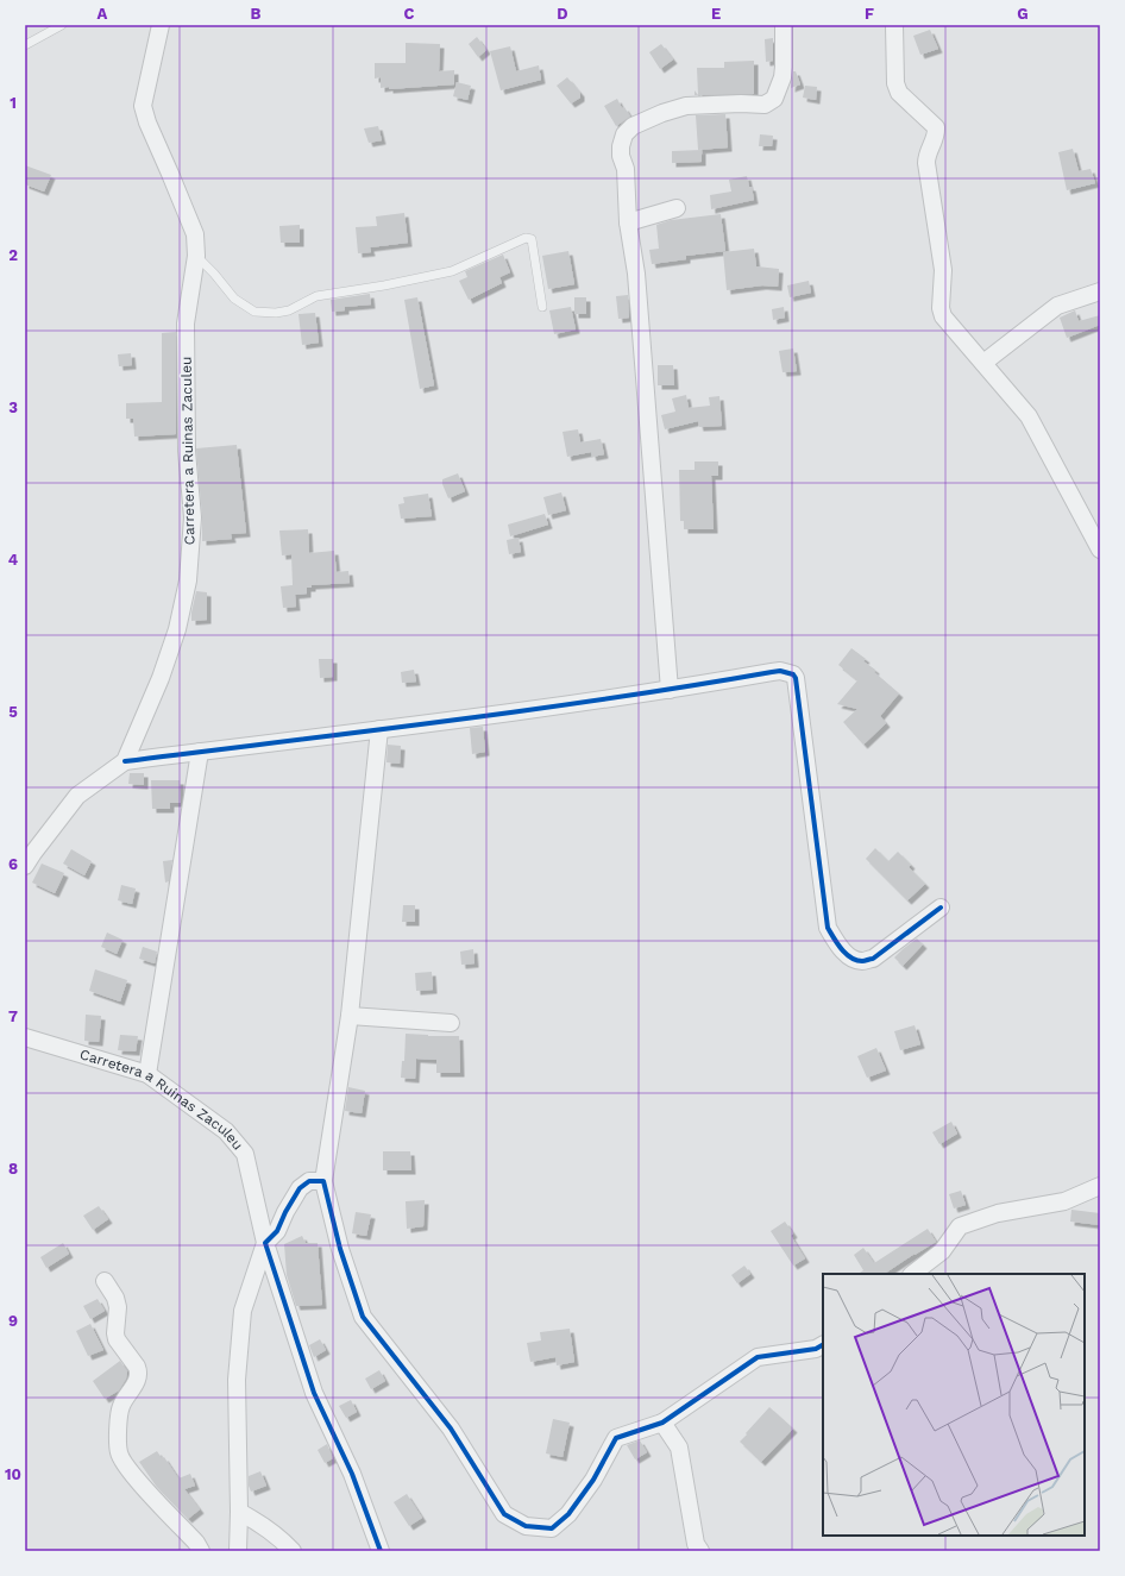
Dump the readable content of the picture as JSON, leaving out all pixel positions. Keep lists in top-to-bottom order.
{
  "streets": {
    "street": ["Carretera a Ruinas Zaculeu"]
  },
  "grid": {
    "columns": [
      "A",
      "B",
      "C",
      "D",
      "E",
      "F",
      "G"
    ],
    "rows": [
      "1",
      "2",
      "3",
      "4",
      "5",
      "6",
      "7",
      "8",
      "9",
      "10"
    ]
  }
}
